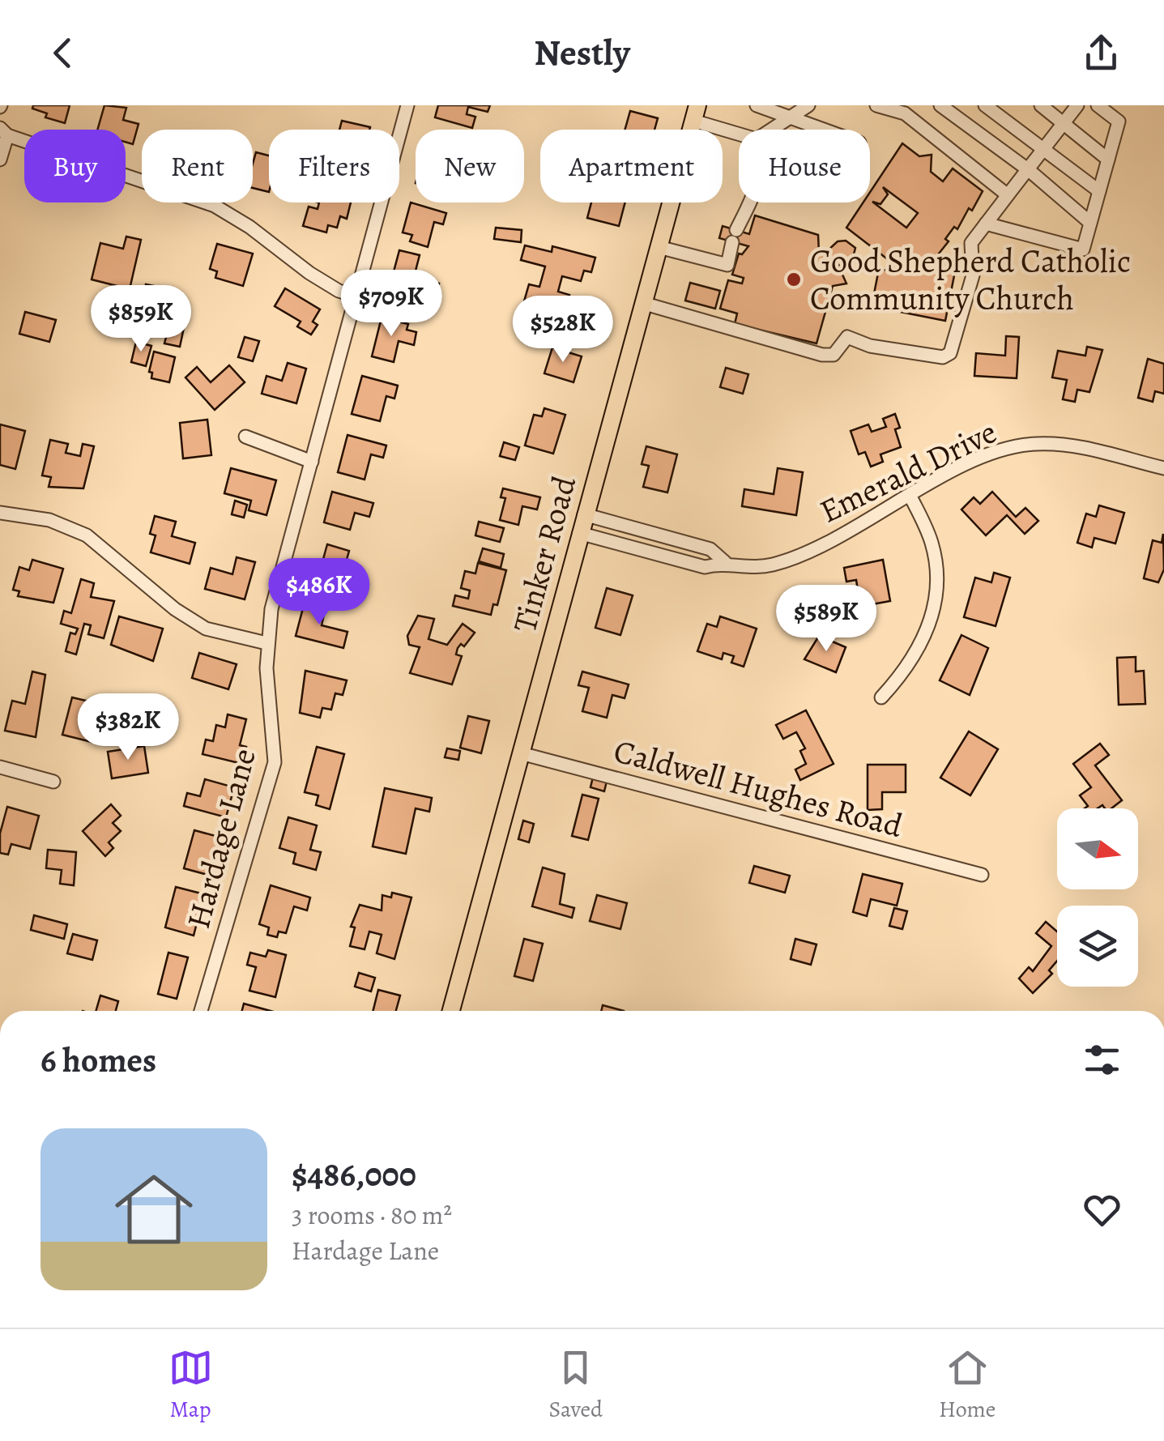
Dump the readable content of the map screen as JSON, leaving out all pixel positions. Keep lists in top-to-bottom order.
{
  "streets": {
    "main road": ["Tinker Road"],
    "street": ["Emerald Drive", "Caldwell Hughes Road", "Hardage Lane"]
  },
  "crossings": [
    ["Emerald Drive", "Tinker Road"],
    ["Tinker Road", "Caldwell Hughes Road"]
  ],
  "places": ["Good Shepherd Catholic Community Church"],
  "north": "right",
  "page": {
    "header": "Nestly",
    "chip": [
      "Buy",
      "Rent",
      "Filters",
      "New",
      "Apartment",
      "House"
    ],
    "price": [
      "$709K",
      "$859K",
      "$528K",
      "$486K",
      "$589K",
      "$382K"
    ],
    "heading": "6 homes",
    "list": [
      {
        "name": "$486,000",
        "note": "3 rooms · 80 m² · Hardage Lane"
      }
    ],
    "tabs": ["Map", "Saved", "Home"]
  }
}
